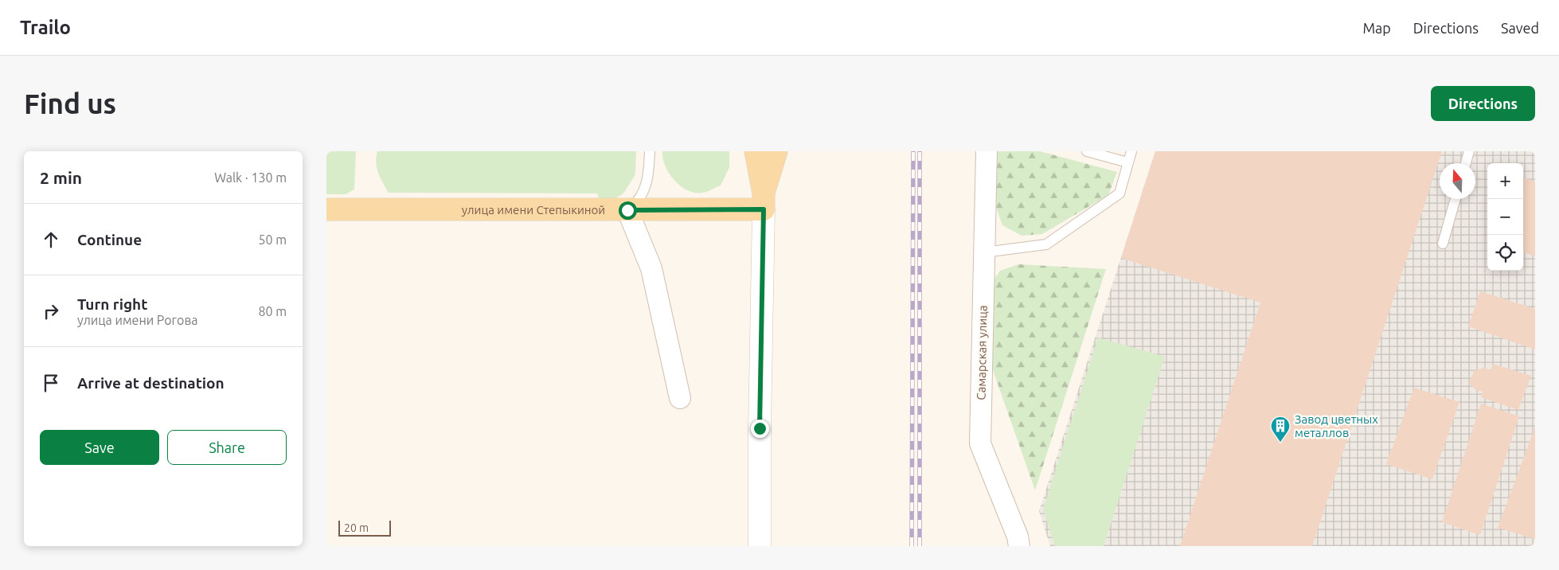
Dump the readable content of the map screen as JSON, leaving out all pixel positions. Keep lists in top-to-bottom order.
{
  "streets": {
    "main road": ["улица имени Степыкиной"],
    "street": ["Самарская улица"]
  },
  "places": {
    "building": ["Завод цветных металлов"]
  },
  "scale_bar": "20 m",
  "north": "top",
  "page": {
    "header": "Trailo",
    "nav": ["Map", "Directions", "Saved"],
    "buttons": [
      "Directions",
      ["Save", "Share"]
    ],
    "title": "Find us",
    "heading": ["2 min", "Walk · 130 m"],
    "map_buttons": ["+", "−"],
    "list": [
      ["Continue", "50 m"],
      ["Turn right", "улица имени Рогова", "80 m"],
      "Arrive at destination"
    ],
    "scale": "20 m"
  }
}
